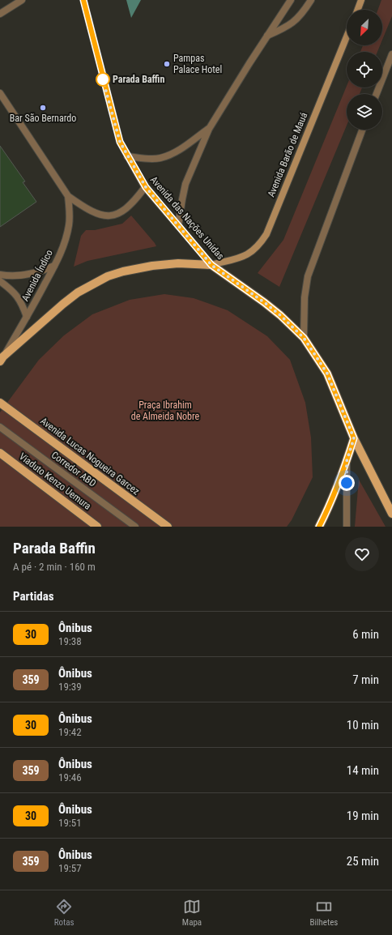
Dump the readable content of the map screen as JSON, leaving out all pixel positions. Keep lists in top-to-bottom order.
{
  "streets": {
    "main road": ["Avenida das Nações Unidas", "Avenida Lucas Nogueira Garcez", "Viaduto Kenzo Uemura"],
    "street": ["Avenida Barão de Mauá", "Avenida Índico", "Corredor ABD"]
  },
  "crossings": [
    ["Avenida Barão de Mauá", "Avenida das Nações Unidas"]
  ],
  "parks": ["Praça Ibrahim de Almeida Nobre"],
  "places": ["Pampas Palace Hotel", "Parada Baffin", "Bar São Bernardo"],
  "lines": ["bus line 30"],
  "north": "bottom left",
  "page": {
    "heading": [
      ["Parada Baffin", "A pé · 2 min · 160 m"],
      "Partidas"
    ],
    "list": [
      {
        "mark": "30",
        "name": "Ônibus",
        "note": "19:38",
        "value": "6 min"
      },
      {
        "mark": "359",
        "name": "Ônibus",
        "note": "19:39",
        "value": "7 min"
      },
      {
        "mark": "30",
        "name": "Ônibus",
        "note": "19:42",
        "value": "10 min"
      },
      {
        "mark": "359",
        "name": "Ônibus",
        "note": "19:46",
        "value": "14 min"
      },
      {
        "mark": "30",
        "name": "Ônibus",
        "note": "19:51",
        "value": "19 min"
      },
      {
        "mark": "359",
        "name": "Ônibus",
        "note": "19:57",
        "value": "25 min"
      }
    ],
    "tabs": ["Rotas", "Mapa", "Bilhetes"]
  }
}
